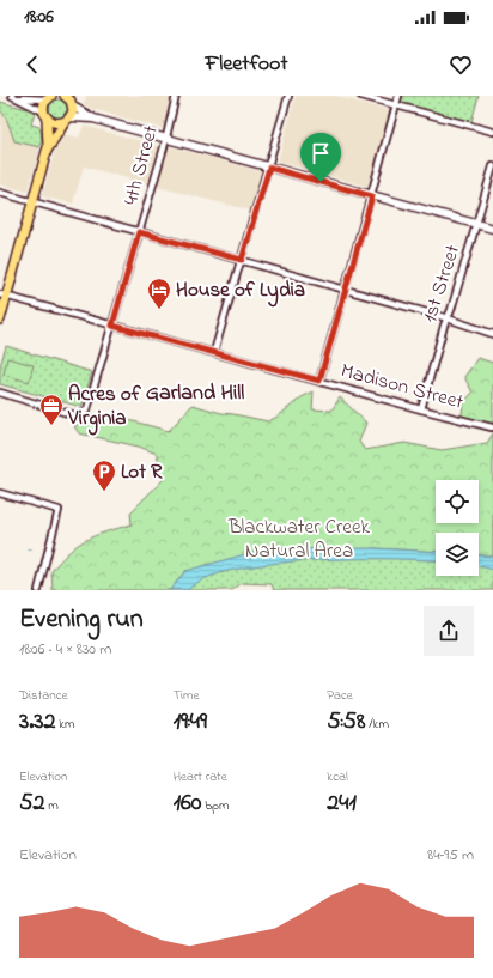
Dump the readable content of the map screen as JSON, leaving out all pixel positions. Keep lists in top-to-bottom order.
{
  "streets": {
    "street": ["4th Street", "1st Street", "Madison Street"]
  },
  "crossings": [
    ["4th Street", "Madison Street"],
    ["1st Street", "Madison Street"]
  ],
  "districts": ["Garland Hill"],
  "parks": ["Blackwater Creek Natural Area"],
  "places": {
    "hotel": ["House of Lydia"],
    "office": ["Acres of Virginia"],
    "parking": ["Lot R"]
  },
  "page": {
    "status": "18:06",
    "header": "Fleetfoot",
    "heading": ["Evening run", "18:06 · 4 × 830 m"],
    "stats": [
      ["Distance", "3.32 km"],
      ["Time", "19:49"],
      ["Pace", "5:58 /km"],
      ["Elevation", "52 m"],
      ["Heart rate", "160 bpm"],
      ["kcal", "241"]
    ],
    "chart": ["Elevation", "84–95 m"]
  }
}
